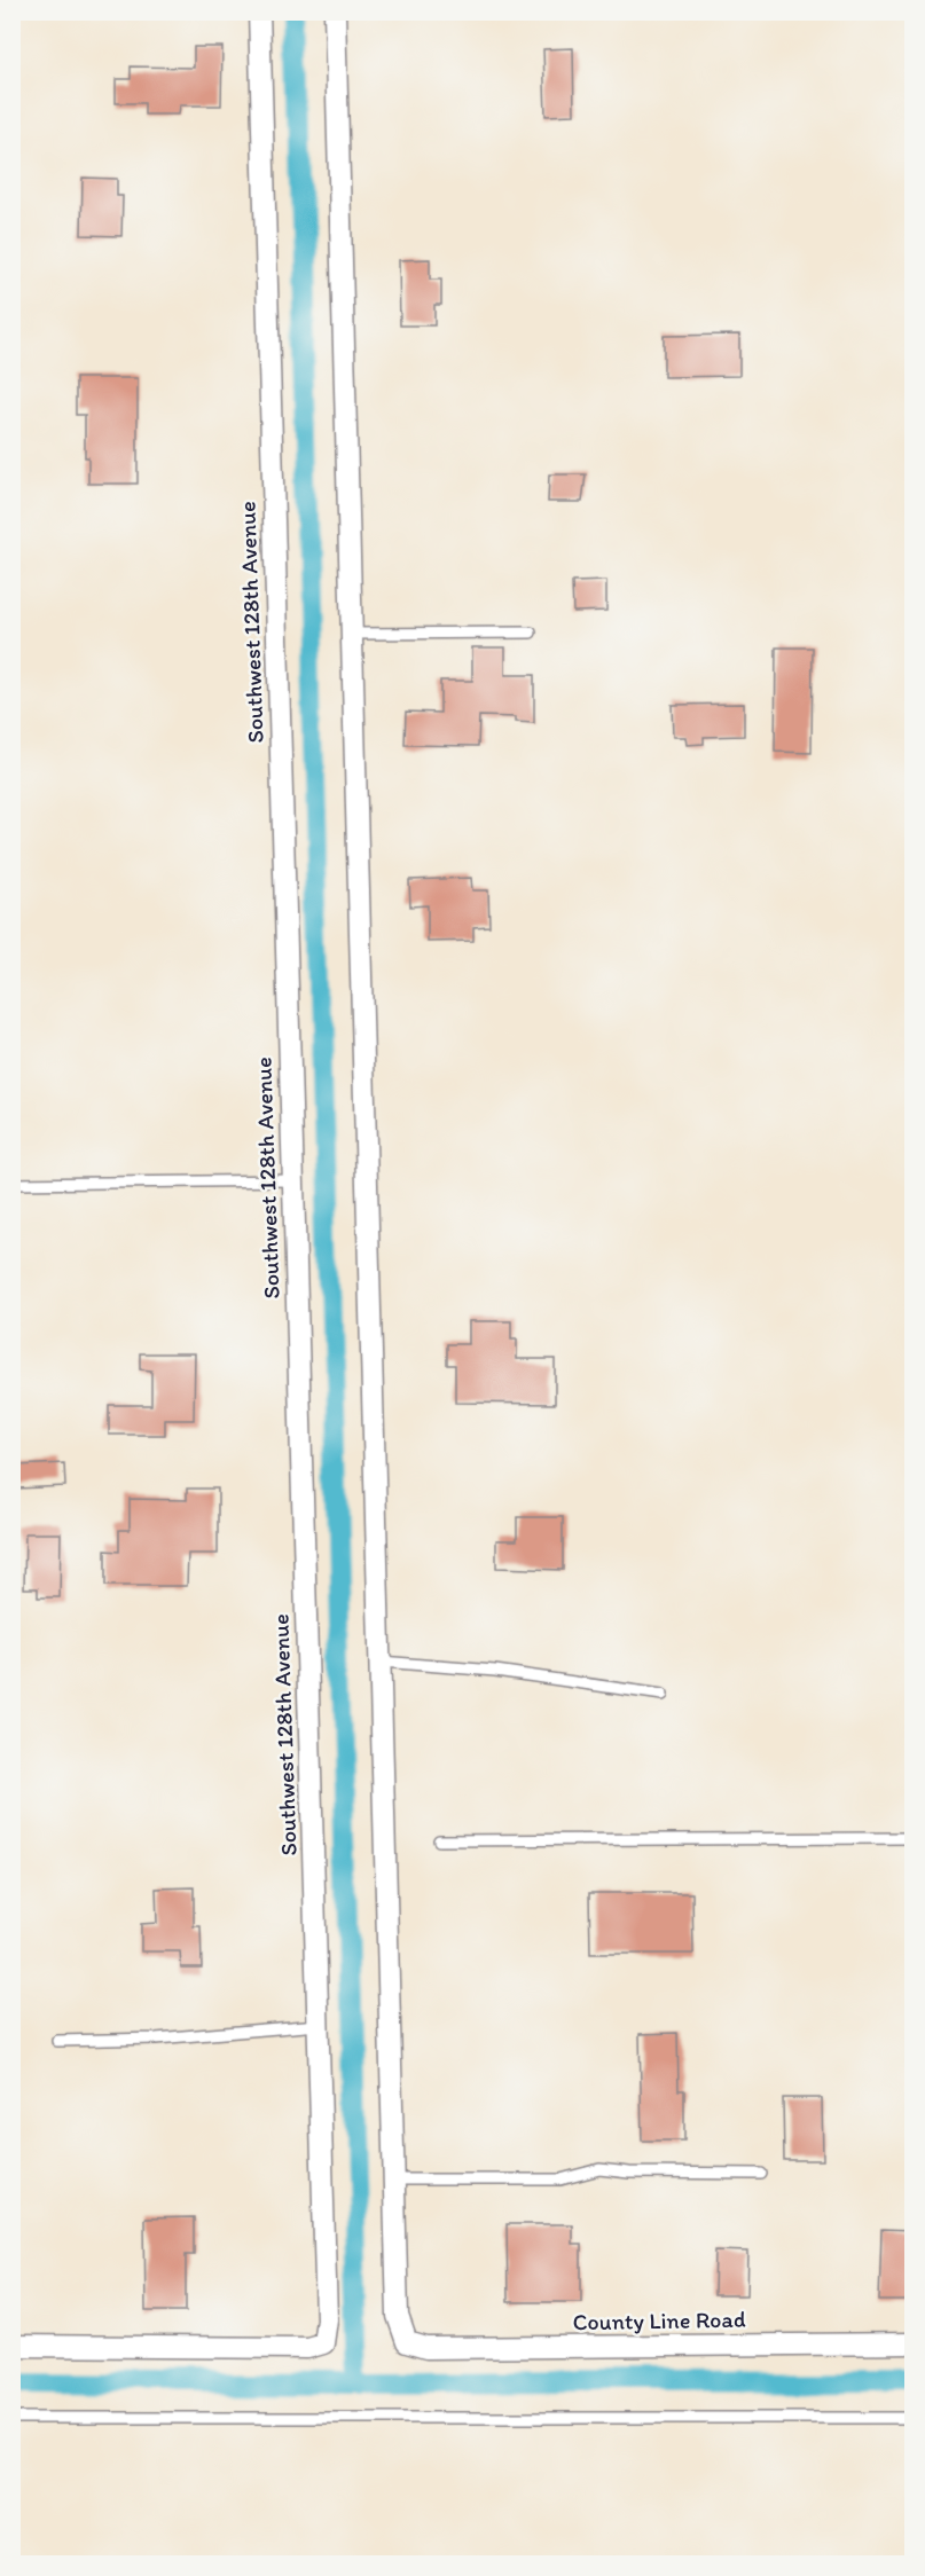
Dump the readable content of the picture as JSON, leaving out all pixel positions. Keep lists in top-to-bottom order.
{
  "streets": {
    "street": ["Southwest 128th Avenue", "County Line Road"]
  }
}
